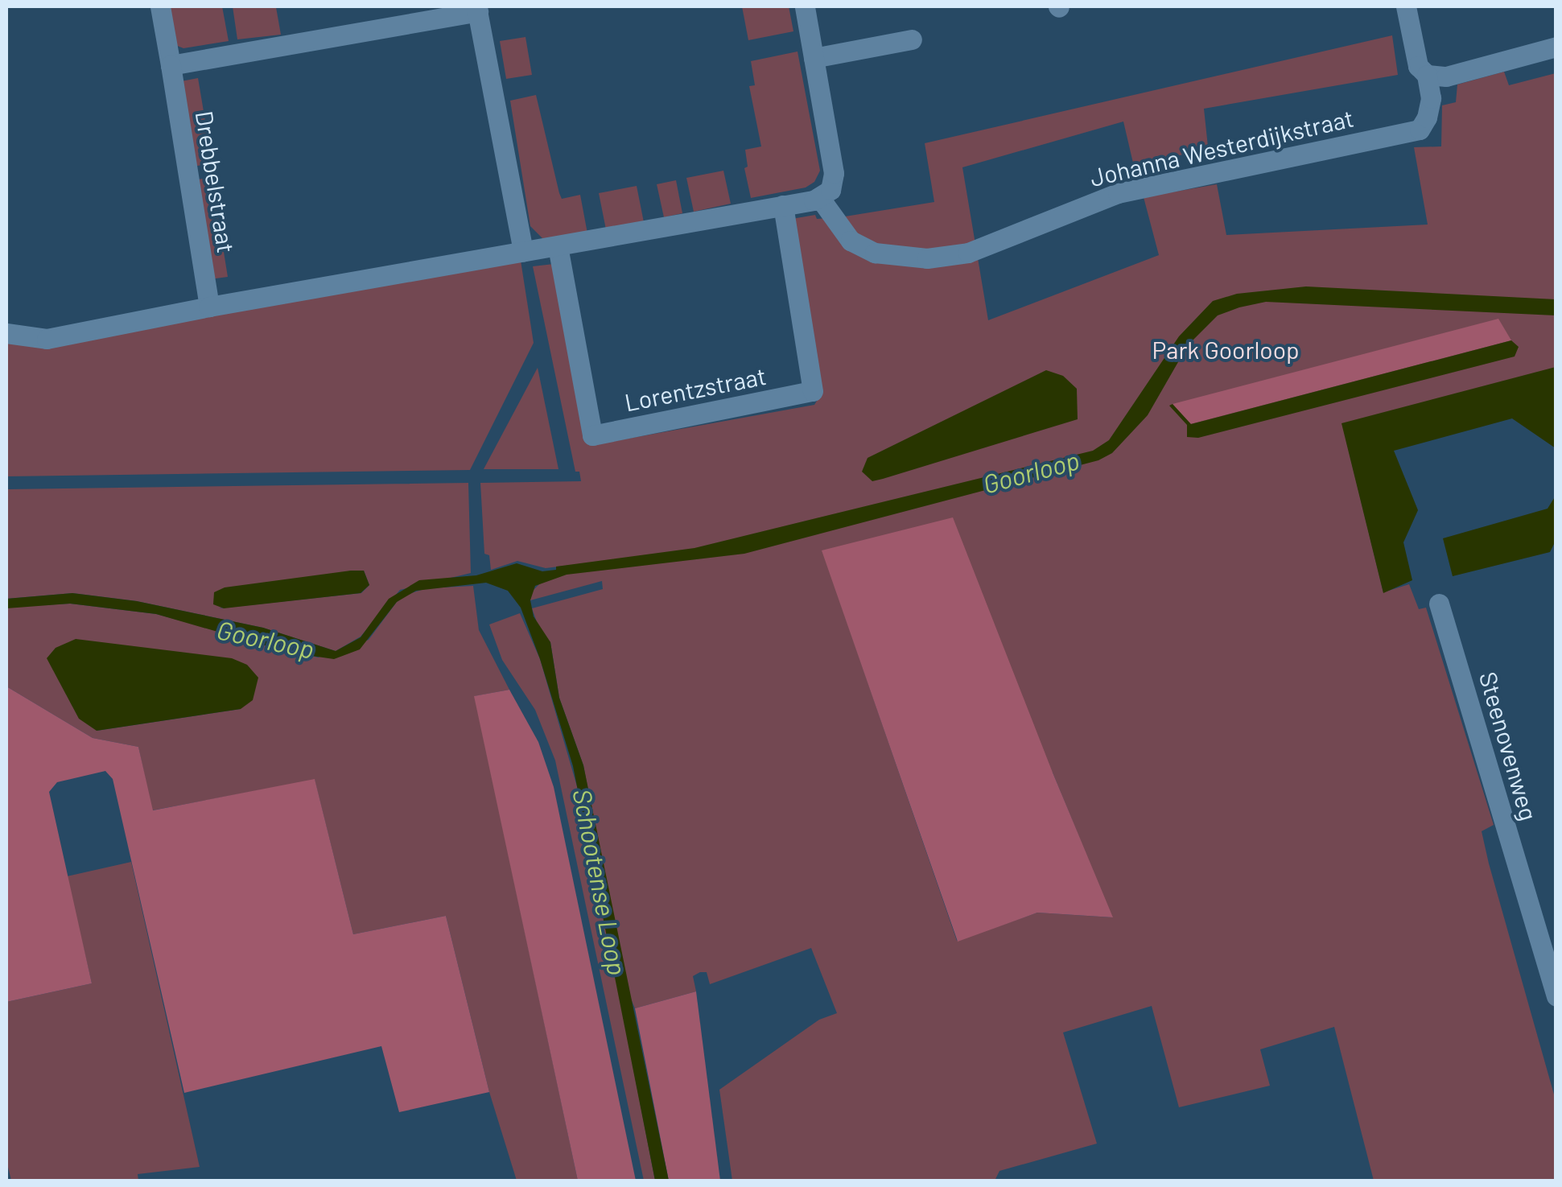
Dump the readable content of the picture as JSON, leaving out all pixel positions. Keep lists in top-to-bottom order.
{
  "streets": {
    "street": [
      "Johanna Westerdijkstraat",
      "Drebbelstraat",
      "Lorentzstraat",
      "Steenovenweg"
    ]
  },
  "water": ["Goorloop", "Schootense Loop"],
  "parks": ["Park Goorloop"]
}
